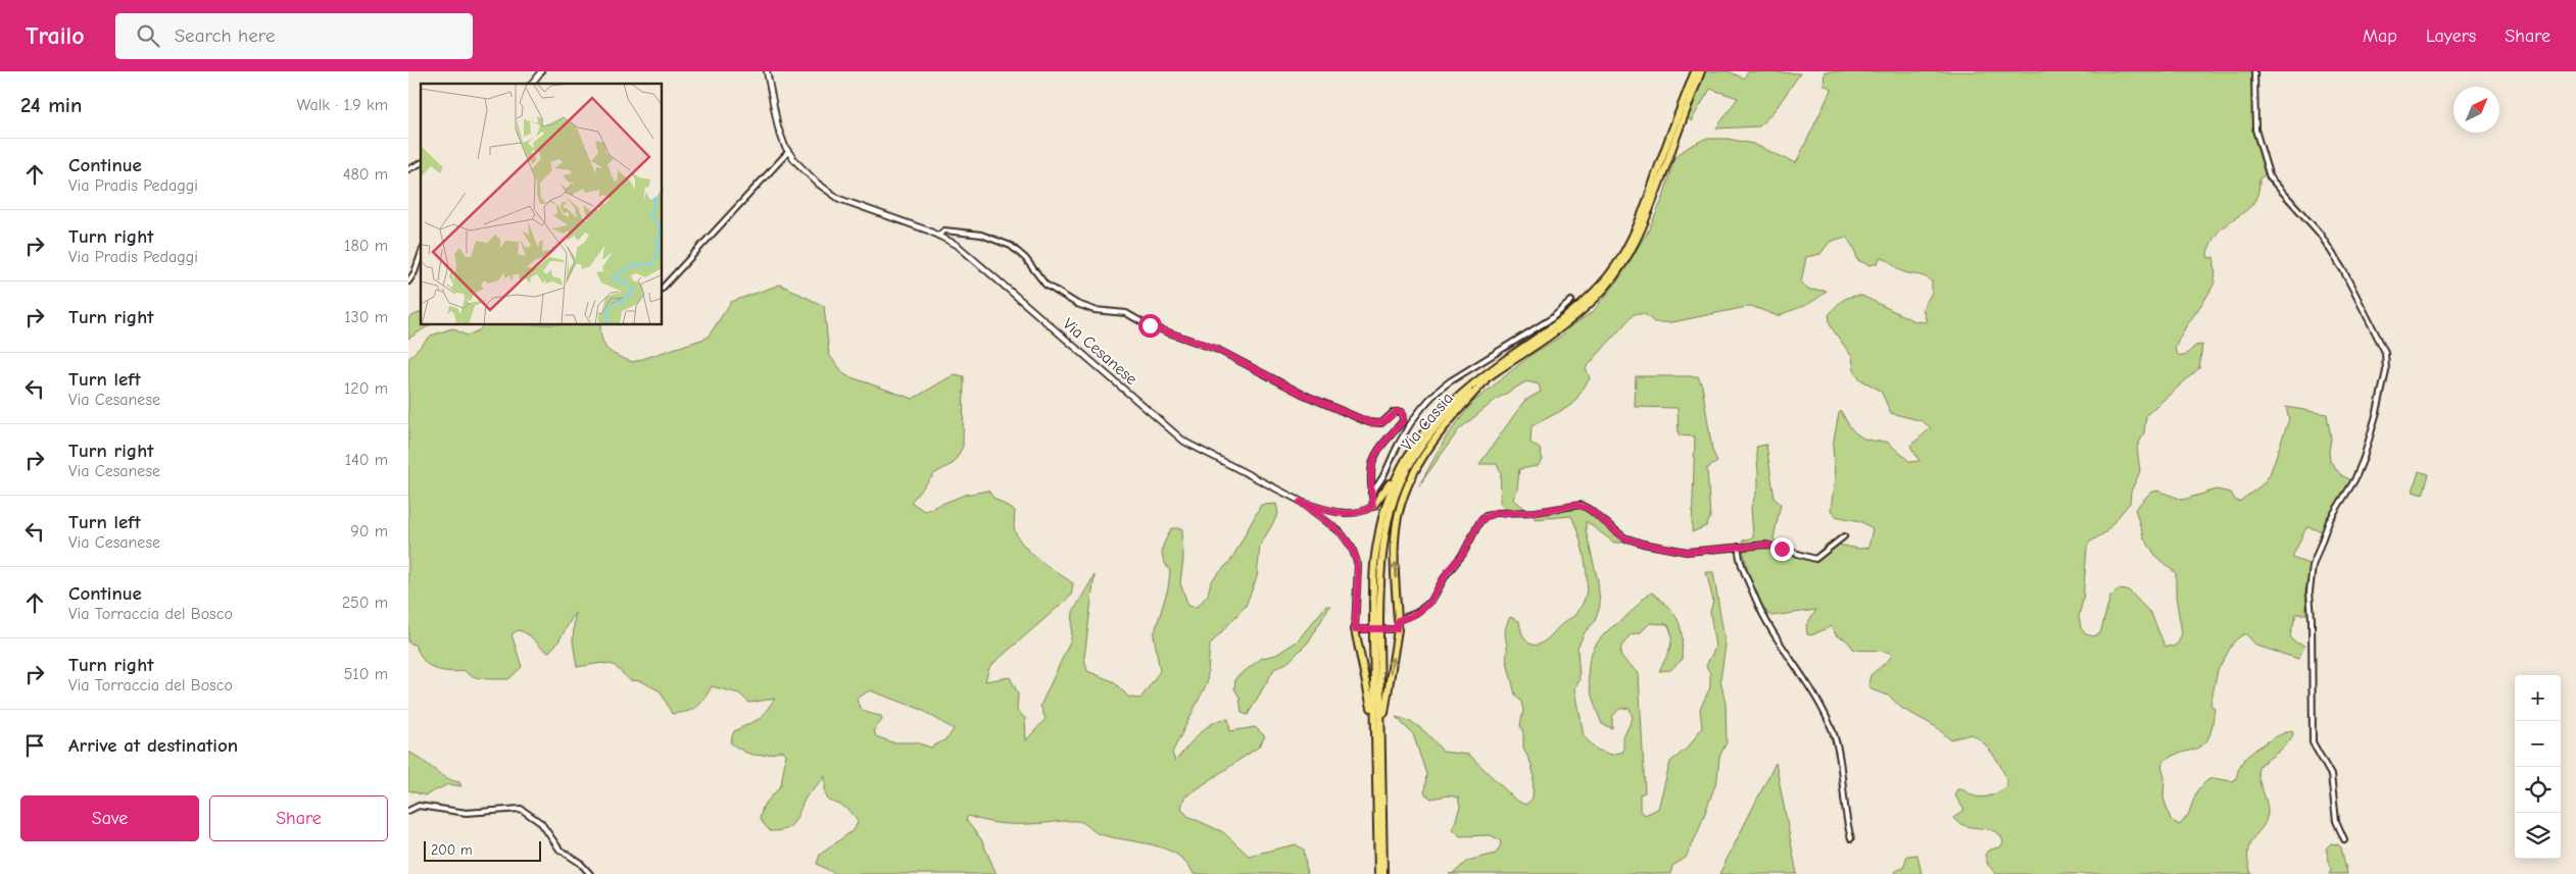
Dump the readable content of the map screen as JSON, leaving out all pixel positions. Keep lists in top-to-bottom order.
{
  "streets": {
    "highway": ["Via Cassia"],
    "street": ["Via Cesanese"]
  },
  "scale_bar": "200 m",
  "north": "top right",
  "page": {
    "header": "Trailo",
    "search": "Search here",
    "nav": ["Map", "Layers", "Share"],
    "heading": ["24 min", "Walk · 1.9 km"],
    "list": [
      ["Continue", "Via Pradis Pedaggi", "480 m"],
      ["Turn right", "Via Pradis Pedaggi", "180 m"],
      ["Turn right", "130 m"],
      ["Turn left", "Via Cesanese", "120 m"],
      ["Turn right", "Via Cesanese", "140 m"],
      ["Turn left", "Via Cesanese", "90 m"],
      ["Continue", "Via Torraccia del Bosco", "250 m"],
      ["Turn right", "Via Torraccia del Bosco", "510 m"],
      "Arrive at destination"
    ],
    "map_buttons": ["+", "−"],
    "buttons": ["Save", "Share"],
    "scale": "200 m"
  }
}
